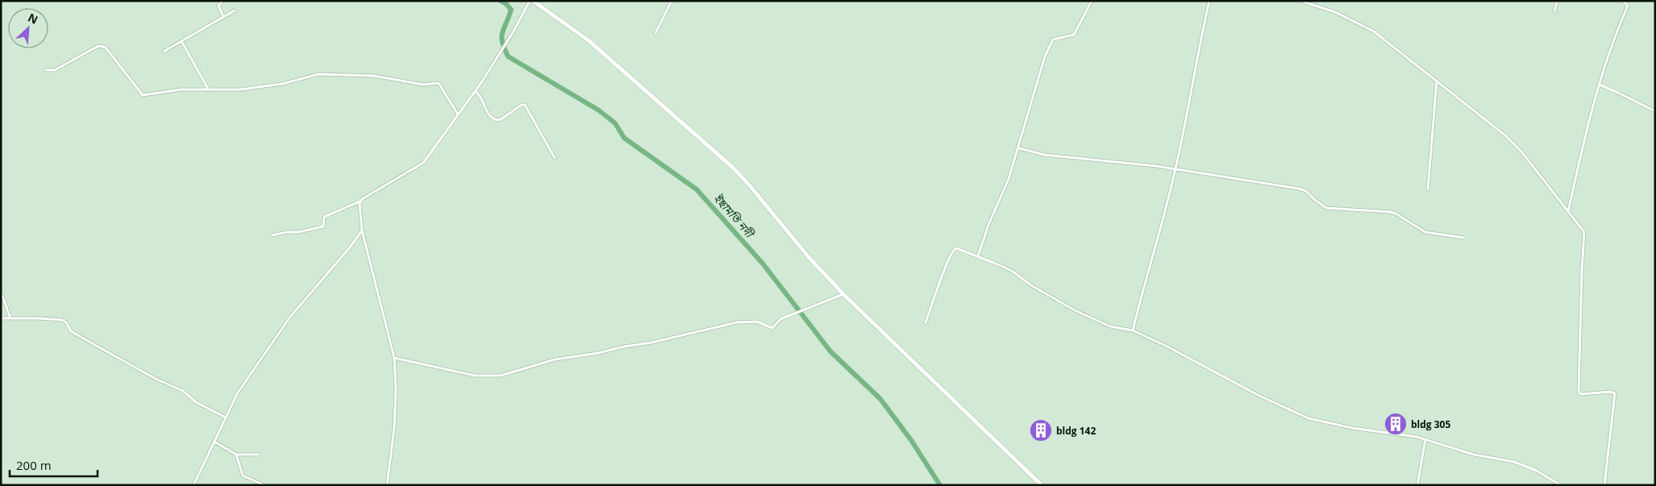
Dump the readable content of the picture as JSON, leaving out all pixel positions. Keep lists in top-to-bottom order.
{
  "water": ["ইছামতি নদী"],
  "places": {
    "building": ["bldg 305", "bldg 142"]
  },
  "scale_bar": "200 m",
  "north": "top right"
}
